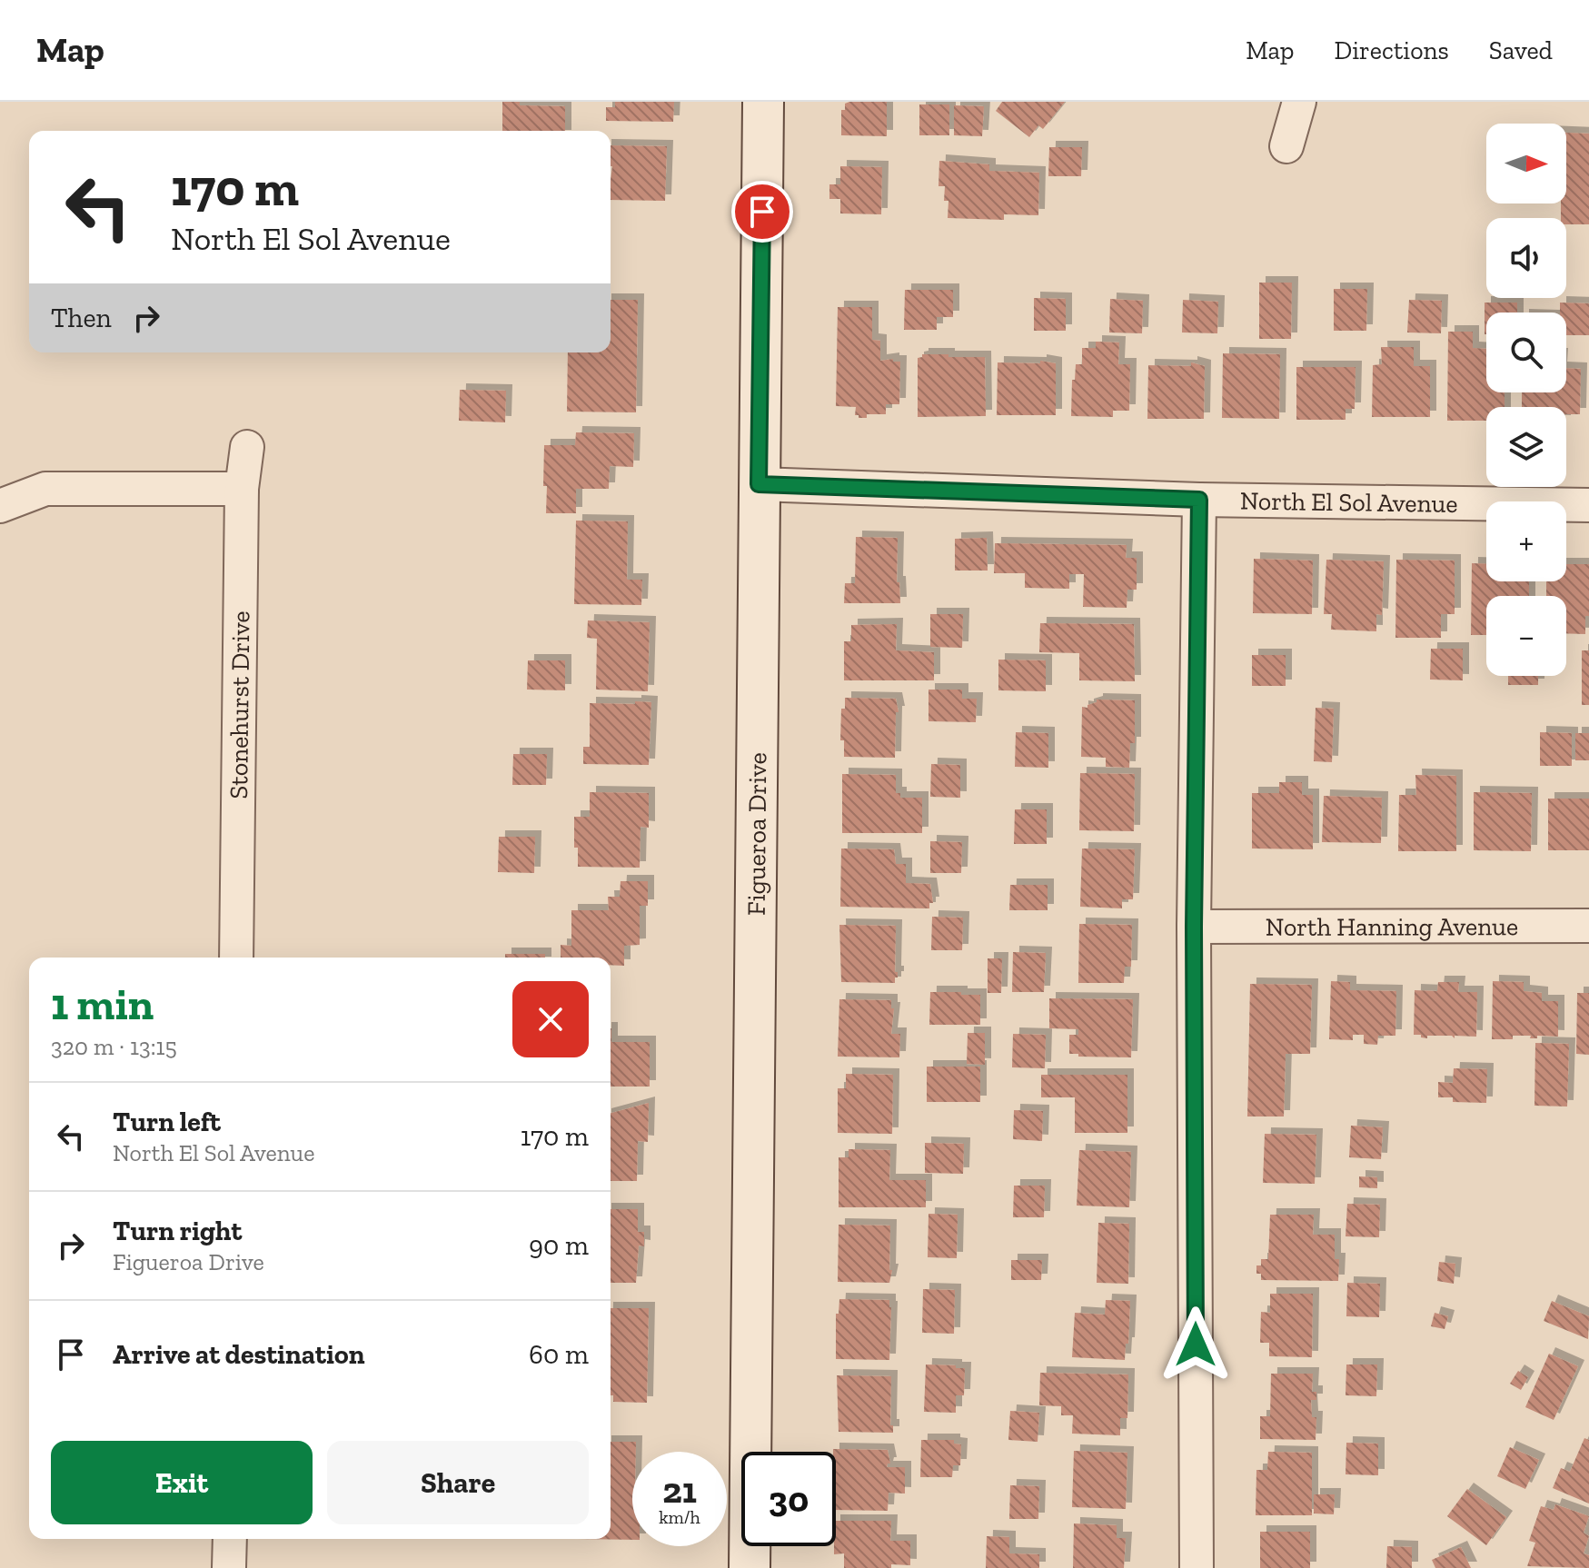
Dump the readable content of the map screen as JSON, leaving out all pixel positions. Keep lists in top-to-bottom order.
{
  "streets": {
    "street": [
      "North El Sol Avenue",
      "Stonehurst Drive",
      "Figueroa Drive",
      "North Hanning Avenue"
    ]
  },
  "crossings": [
    ["North El Sol Avenue", "Figueroa Drive"]
  ],
  "north": "right",
  "page": {
    "header": "Map",
    "nav": ["Map", "Directions", "Saved"],
    "map_buttons": ["+", "−"],
    "turn": ["170 m", "North El Sol Avenue"],
    "then": "Then",
    "heading": ["1 min", "320 m · 13:15"],
    "list": [
      {
        "name": "Turn left",
        "note": "North El Sol Avenue",
        "value": "170 m"
      },
      {
        "name": "Turn right",
        "note": "Figueroa Drive",
        "value": "90 m"
      },
      {
        "name": "Arrive at destination",
        "value": "60 m"
      }
    ],
    "buttons": ["Exit", "Share"],
    "speed": "21 km/h",
    "limit": "30"
  }
}
